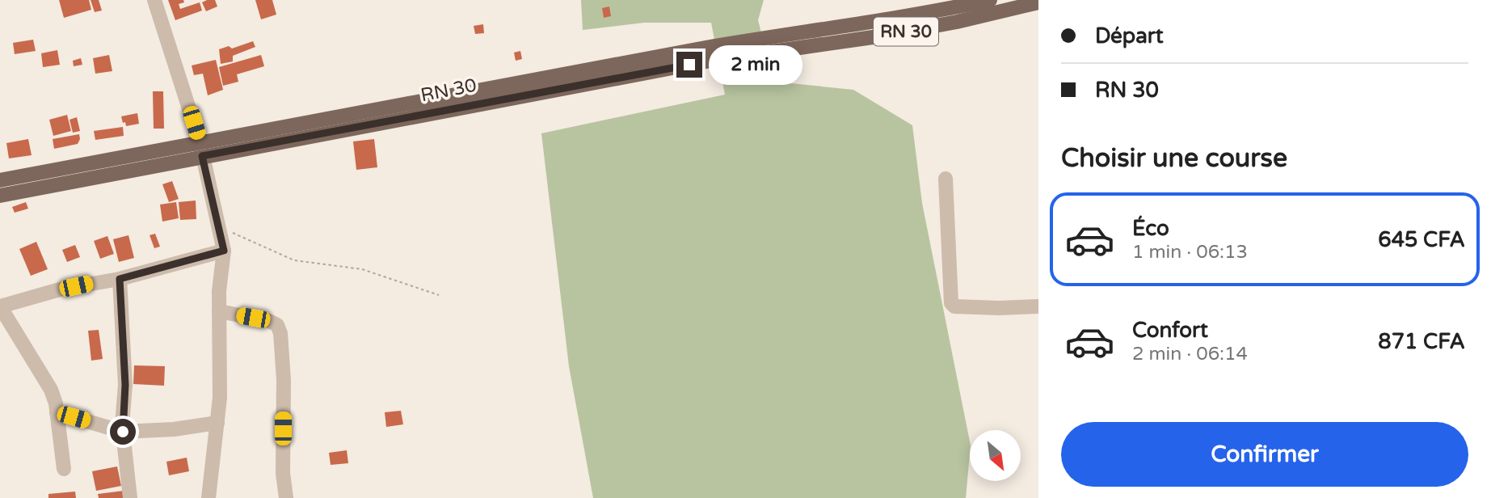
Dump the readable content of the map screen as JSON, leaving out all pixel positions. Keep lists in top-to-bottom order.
{
  "streets": {
    "main road": ["RN 30"]
  },
  "north": "bottom right",
  "page": {
    "banner": ["Départ", "RN 30"],
    "bubble": "2 min",
    "heading": "Choisir une course",
    "list": [
      {
        "name": "Éco",
        "note": "1 min · 06:13",
        "value": "645 CFA"
      },
      {
        "name": "Confort",
        "note": "2 min · 06:14",
        "value": "871 CFA"
      }
    ],
    "buttons": "Confirmer"
  }
}
